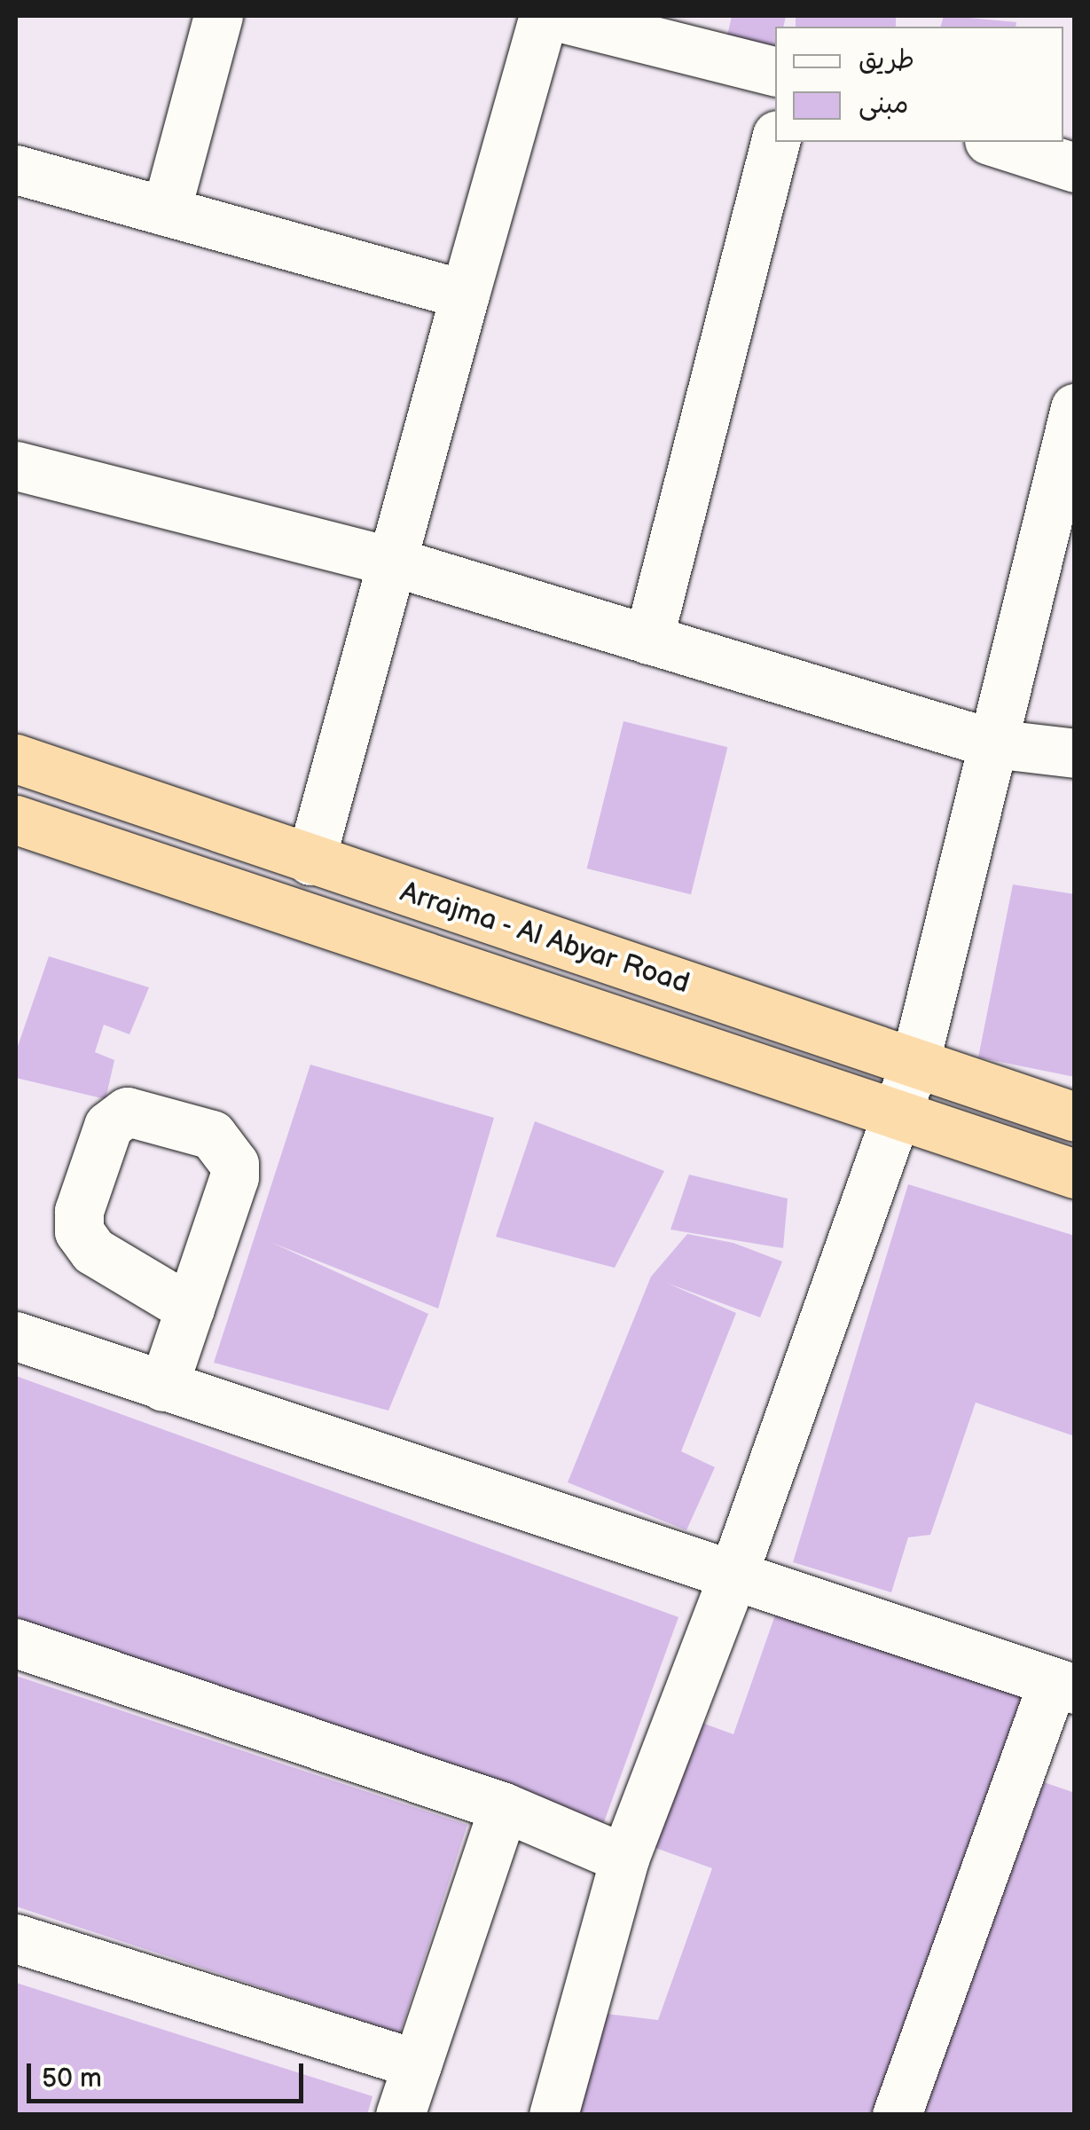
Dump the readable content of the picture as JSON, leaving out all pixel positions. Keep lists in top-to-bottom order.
{
  "streets": {
    "highway": ["Arrajma - Al Abyar Road"]
  },
  "legend": ["طريق", "مبنى"],
  "scale_bar": "50 m"
}
